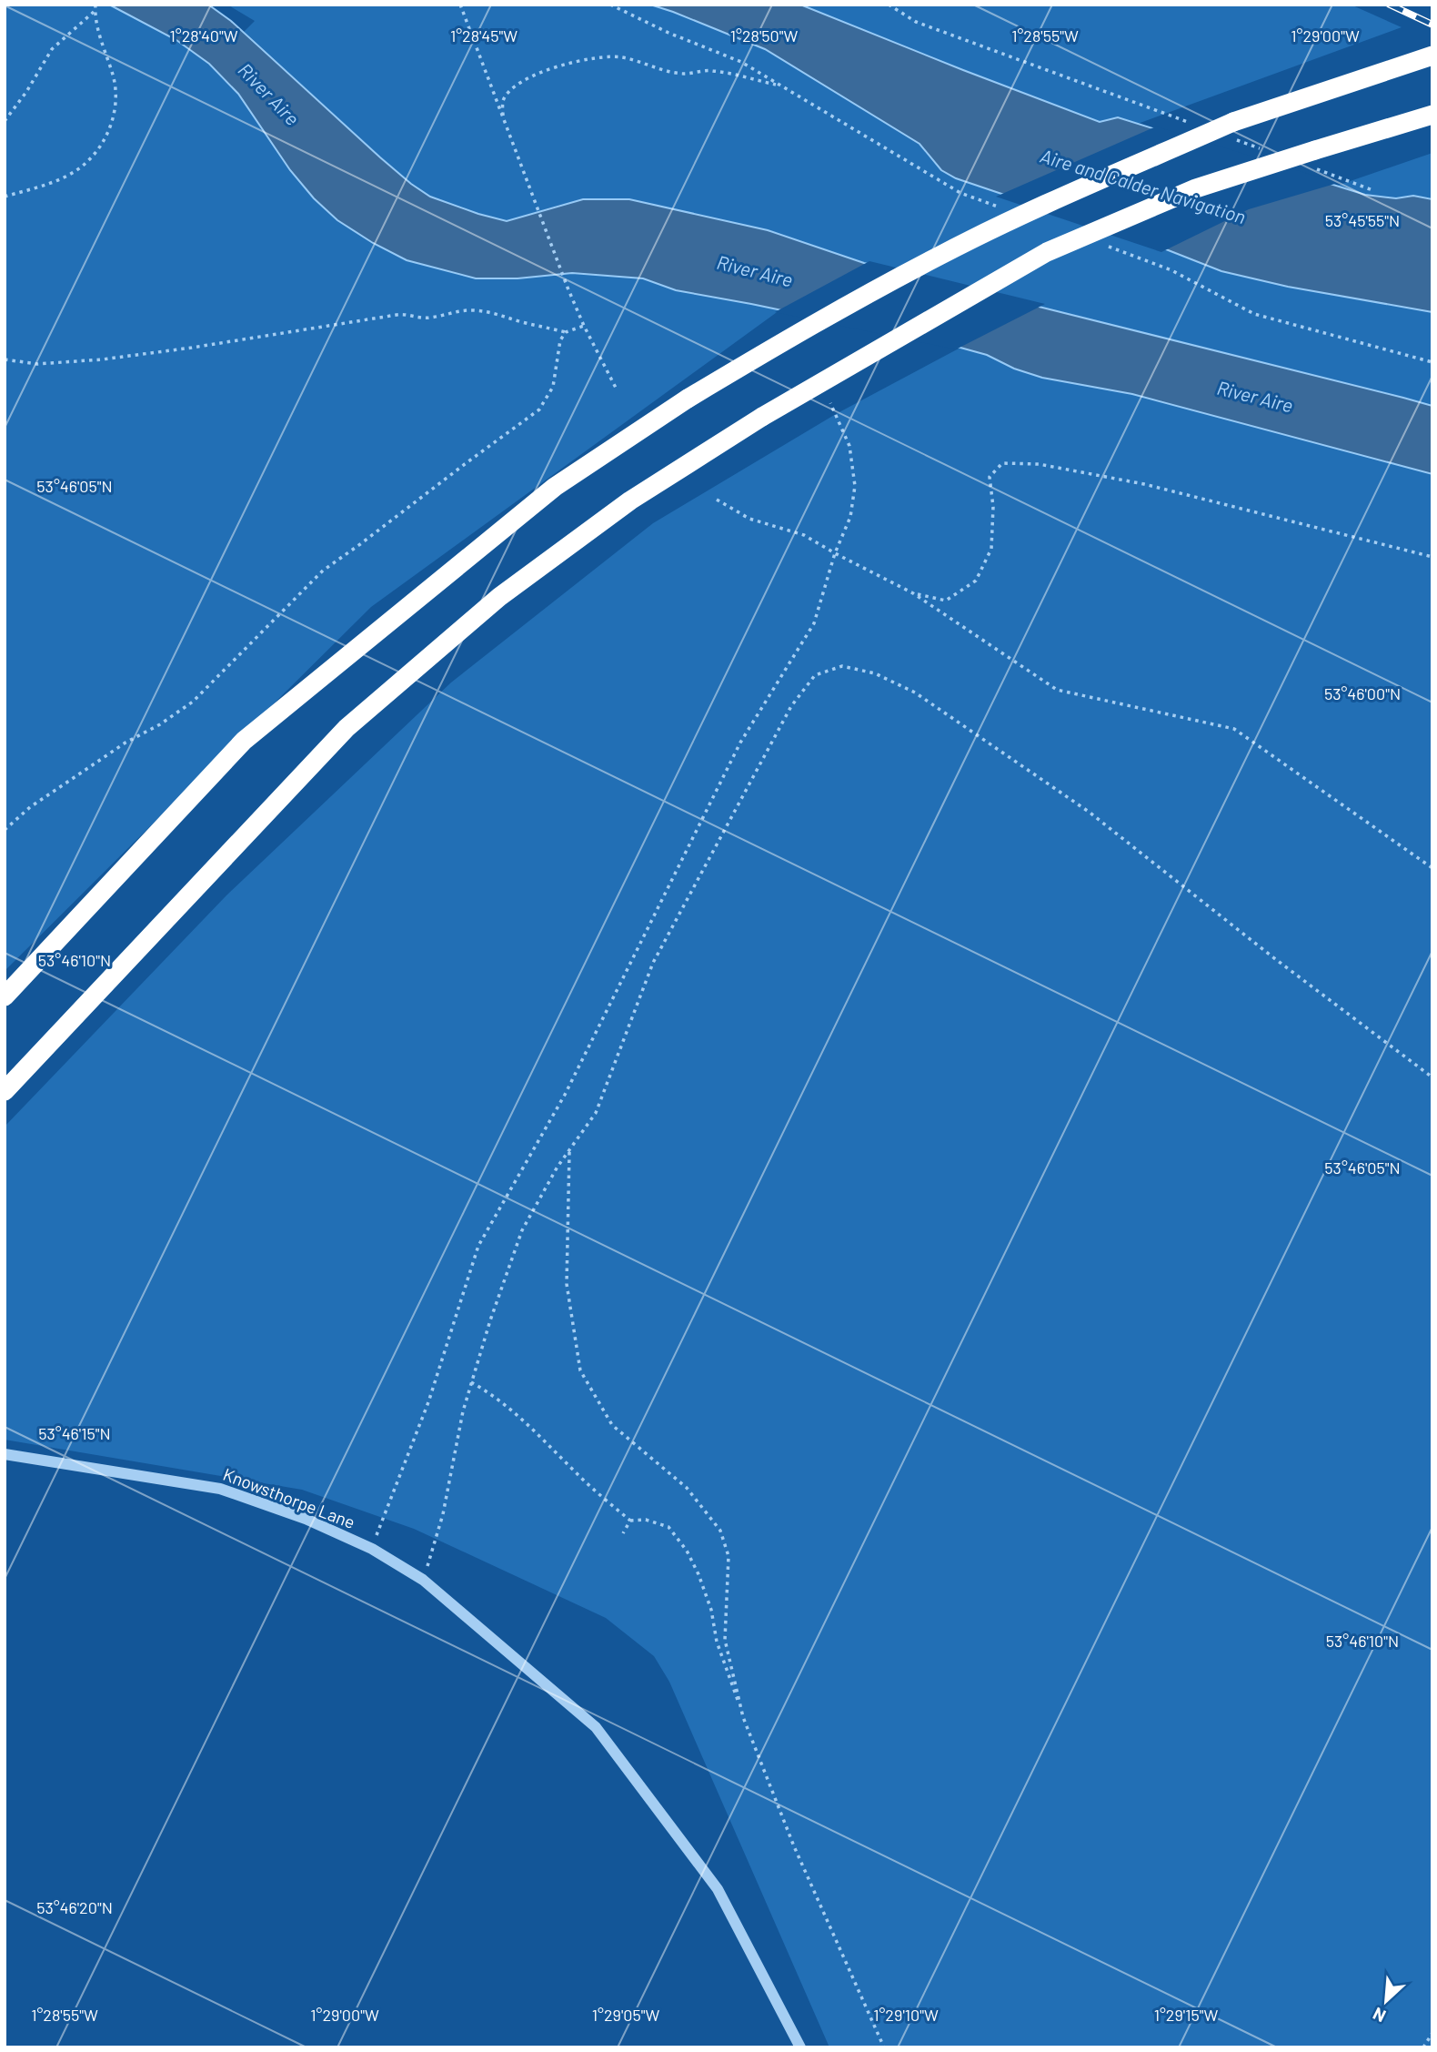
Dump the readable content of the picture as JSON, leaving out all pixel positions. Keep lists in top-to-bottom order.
{
  "streets": {
    "street": ["Knowsthorpe Lane"]
  },
  "water": ["River Aire", "Aire and Calder Navigation"],
  "north": "bottom left",
  "coordinates": [
    "1°28'40\"W",
    "1°28'45\"W",
    "1°28'50\"W",
    "1°28'55\"W",
    "1°29'00\"W",
    "53°45'55\"N",
    "53°46'05\"N",
    "53°46'00\"N",
    "53°46'10\"N",
    "53°46'15\"N",
    "53°46'20\"N",
    "1°29'05\"W",
    "1°29'10\"W",
    "1°29'15\"W"
  ]
}
